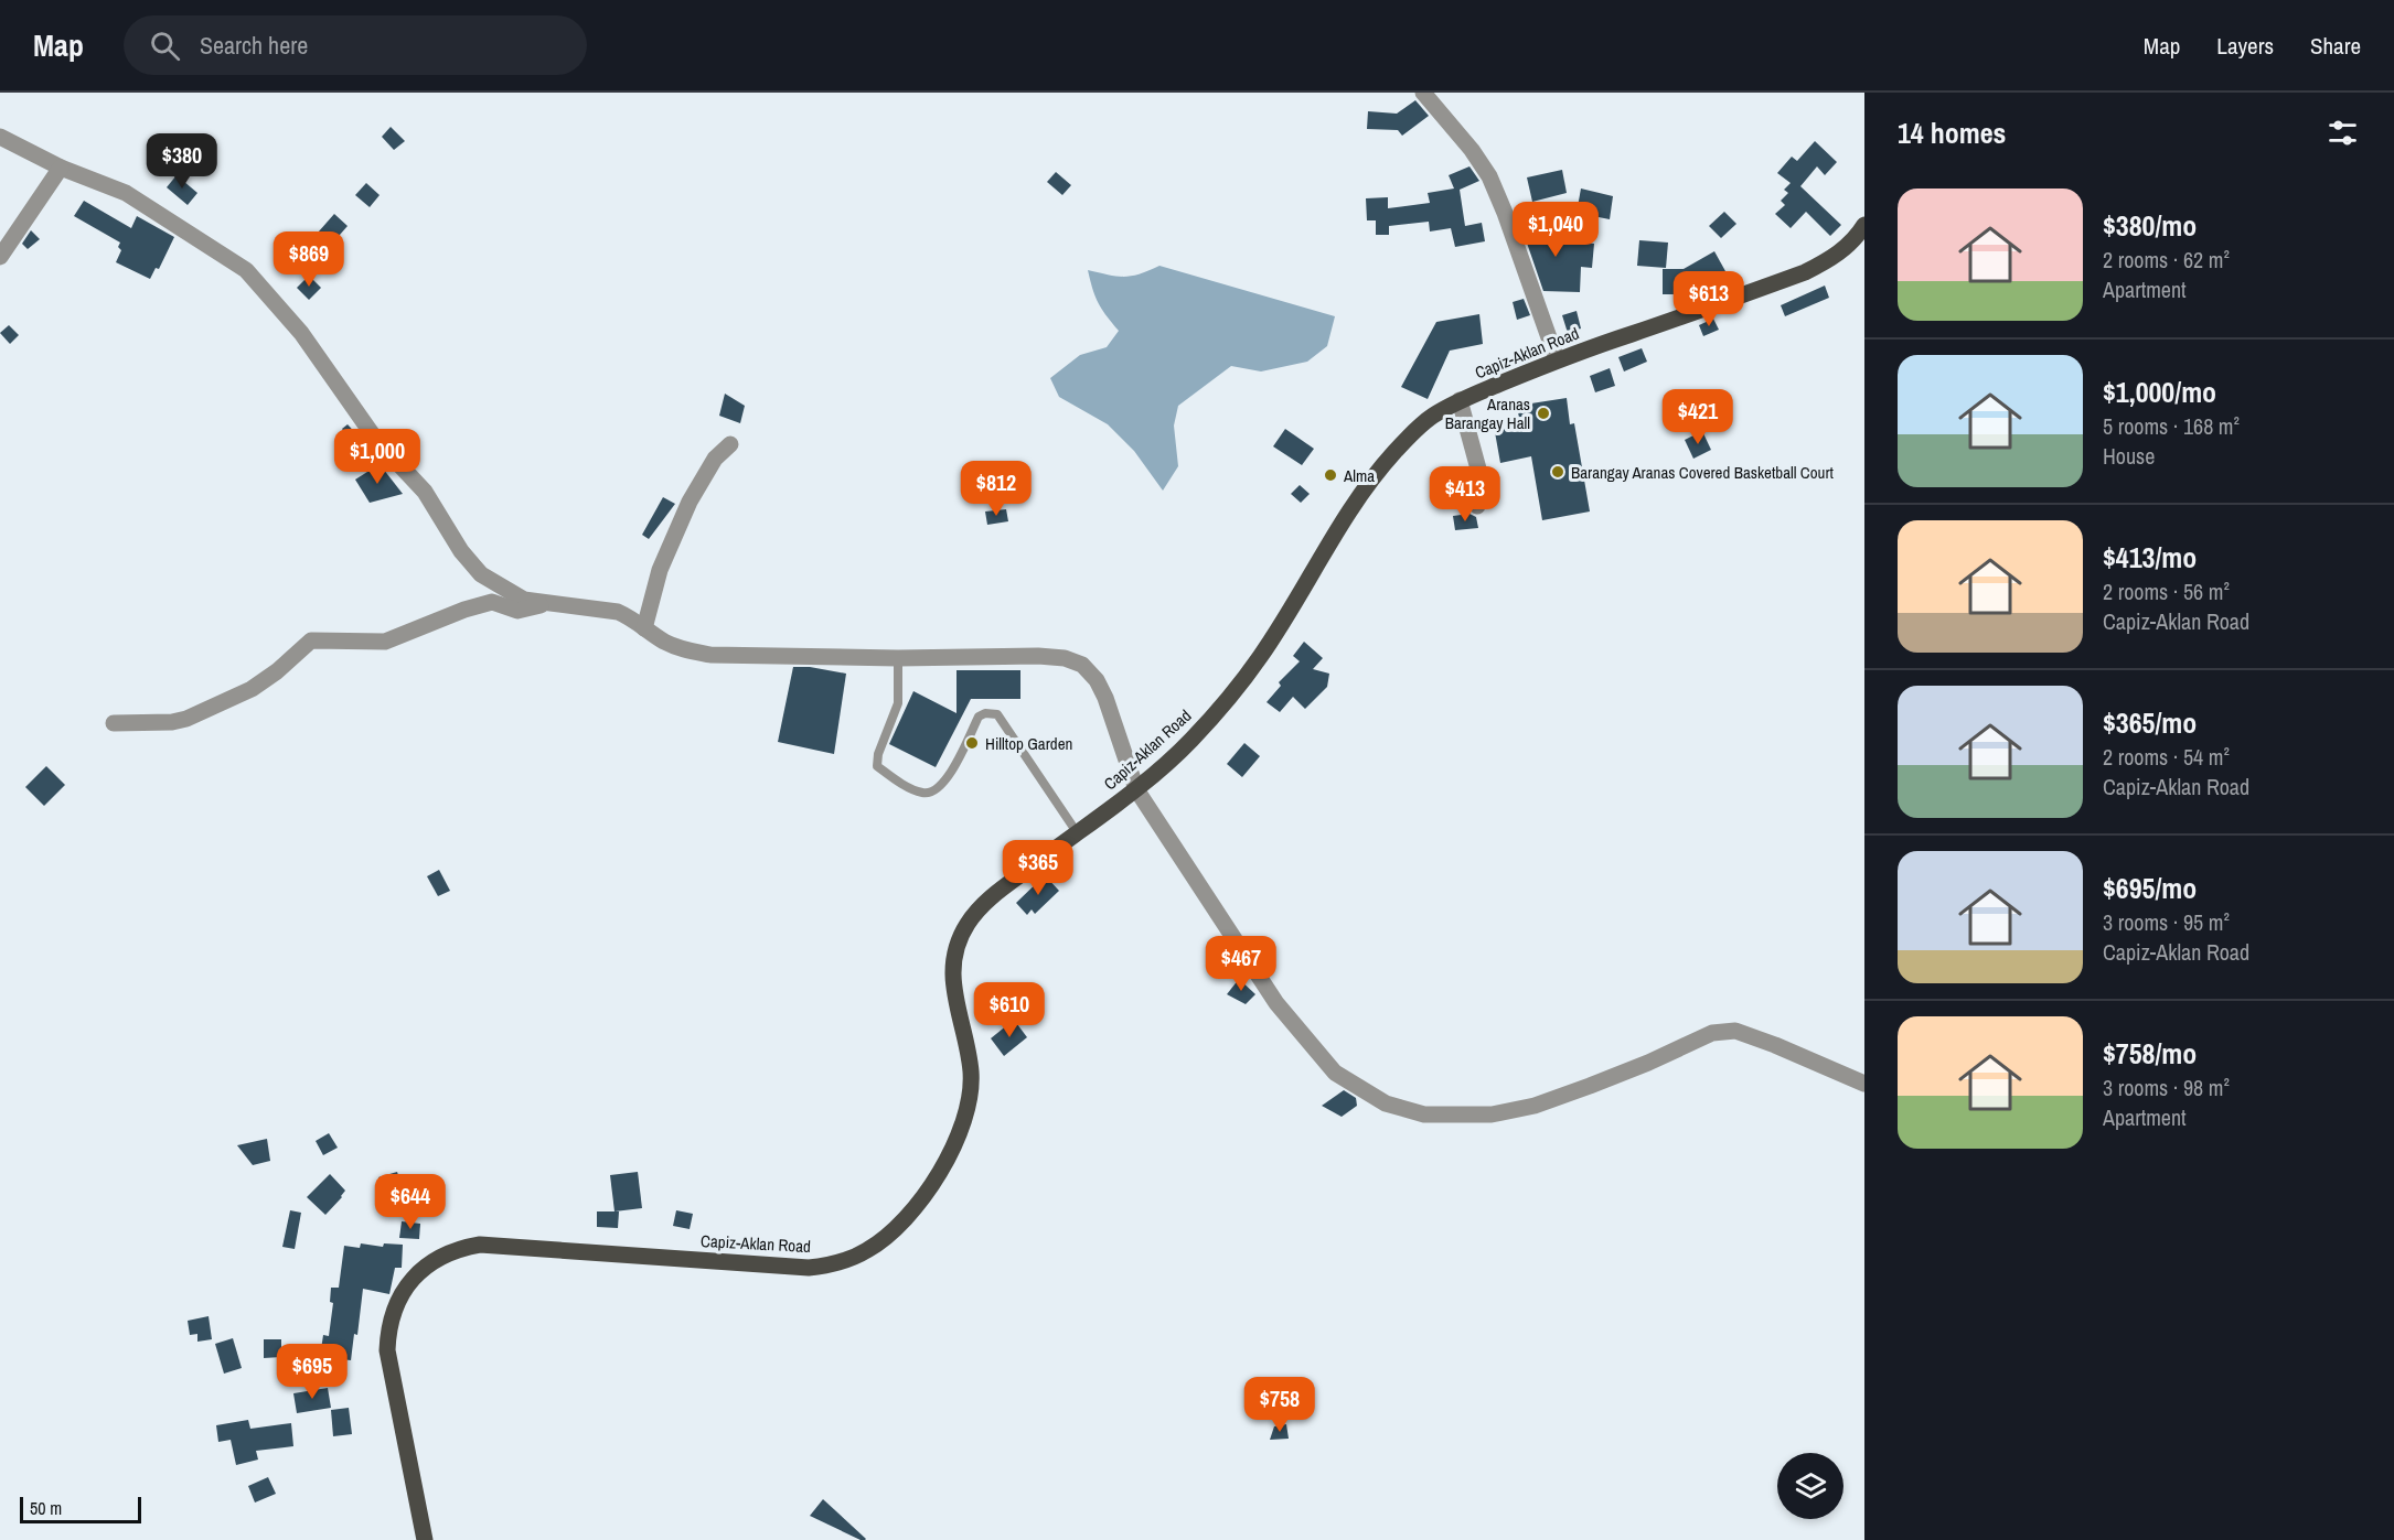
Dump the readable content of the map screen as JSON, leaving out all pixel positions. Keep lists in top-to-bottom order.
{
  "streets": {
    "main road": ["Capiz-Aklan Road"]
  },
  "places": [
    "Aranas Barangay Hall",
    "Barangay Aranas Covered Basketball Court",
    "Alma",
    "Hilltop Garden"
  ],
  "scale_bar": "50 m",
  "page": {
    "header": "Map",
    "search": "Search here",
    "nav": ["Map", "Layers", "Share"],
    "heading": "14 homes",
    "price": [
      "$380",
      "$1,040",
      "$869",
      "$613",
      "$421",
      "$1,000",
      "$812",
      "$413",
      "$365",
      "$467",
      "$610",
      "$644",
      "$695",
      "$758"
    ],
    "list": [
      {
        "name": "$380/mo",
        "note": "2 rooms · 62 m² · Apartment"
      },
      {
        "name": "$1,000/mo",
        "note": "5 rooms · 168 m² · House"
      },
      {
        "name": "$413/mo",
        "note": "2 rooms · 56 m² · Capiz-Aklan Road"
      },
      {
        "name": "$365/mo",
        "note": "2 rooms · 54 m² · Capiz-Aklan Road"
      },
      {
        "name": "$695/mo",
        "note": "3 rooms · 95 m² · Capiz-Aklan Road"
      },
      {
        "name": "$758/mo",
        "note": "3 rooms · 98 m² · Apartment"
      }
    ],
    "scale": "50 m"
  }
}
